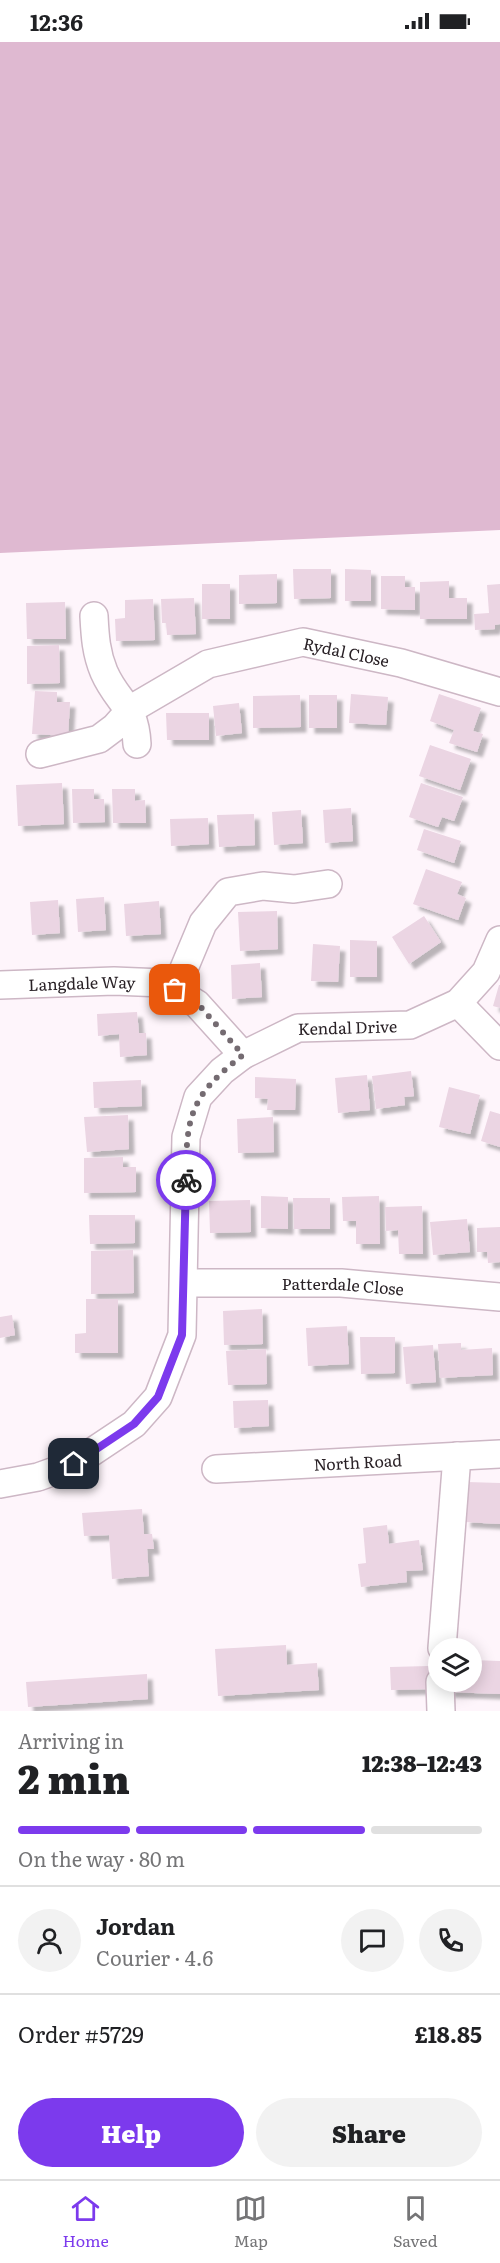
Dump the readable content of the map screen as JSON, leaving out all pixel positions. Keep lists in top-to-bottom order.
{
  "streets": {
    "street": [
      "Rydal Close",
      "Langdale Way",
      "Kendal Drive",
      "Patterdale Close",
      "North Road"
    ]
  },
  "crossings": [
    ["Langdale Way", "Kendal Drive"],
    ["Kendal Drive", "Patterdale Close"]
  ],
  "page": {
    "status": "12:36",
    "heading": ["2 min", "Arriving in", "12:38–12:43"],
    "panel": [
      "Jordan",
      "Courier · 4.6",
      "Order #5729",
      "£18.85"
    ],
    "bar": "On the way · 80 m",
    "buttons": ["Help", "Share"],
    "tabs": ["Home", "Map", "Saved"]
  }
}
